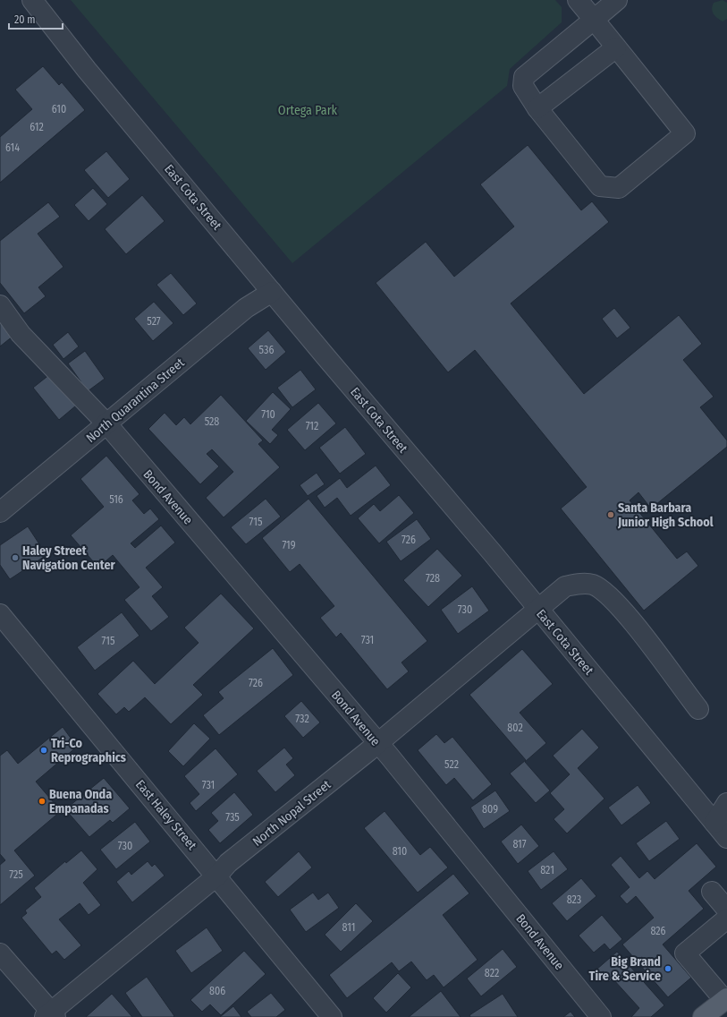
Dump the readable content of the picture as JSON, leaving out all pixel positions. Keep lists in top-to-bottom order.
{
  "streets": {
    "street": [
      "East Cota Street",
      "North Quarantina Street",
      "Bond Avenue",
      "North Nopal Street",
      "East Haley Street"
    ]
  },
  "crossings": [
    ["East Cota Street", "North Quarantina Street"],
    ["East Cota Street", "North Nopal Street"],
    ["North Quarantina Street", "Bond Avenue"],
    ["Bond Avenue", "North Nopal Street"],
    ["North Nopal Street", "East Haley Street"]
  ],
  "parks": ["Ortega Park"],
  "places": [
    "Santa Barbara Junior High School",
    "Haley Street Navigation Center",
    "Tri-Co Reprographics",
    "Buena Onda Empanadas",
    "Big Brand Tire & Service"
  ],
  "house_numbers": [
    "610",
    "612",
    "614",
    "527",
    "536",
    "710",
    "528",
    "712",
    "516",
    "715",
    "726",
    "719",
    "728",
    "730",
    "731",
    "715",
    "726",
    "732",
    "802",
    "522",
    "731",
    "809",
    "735",
    "817",
    "730",
    "810",
    "821",
    "725",
    "823",
    "811",
    "826",
    "822",
    "806"
  ],
  "scale_bar": "20 m"
}
